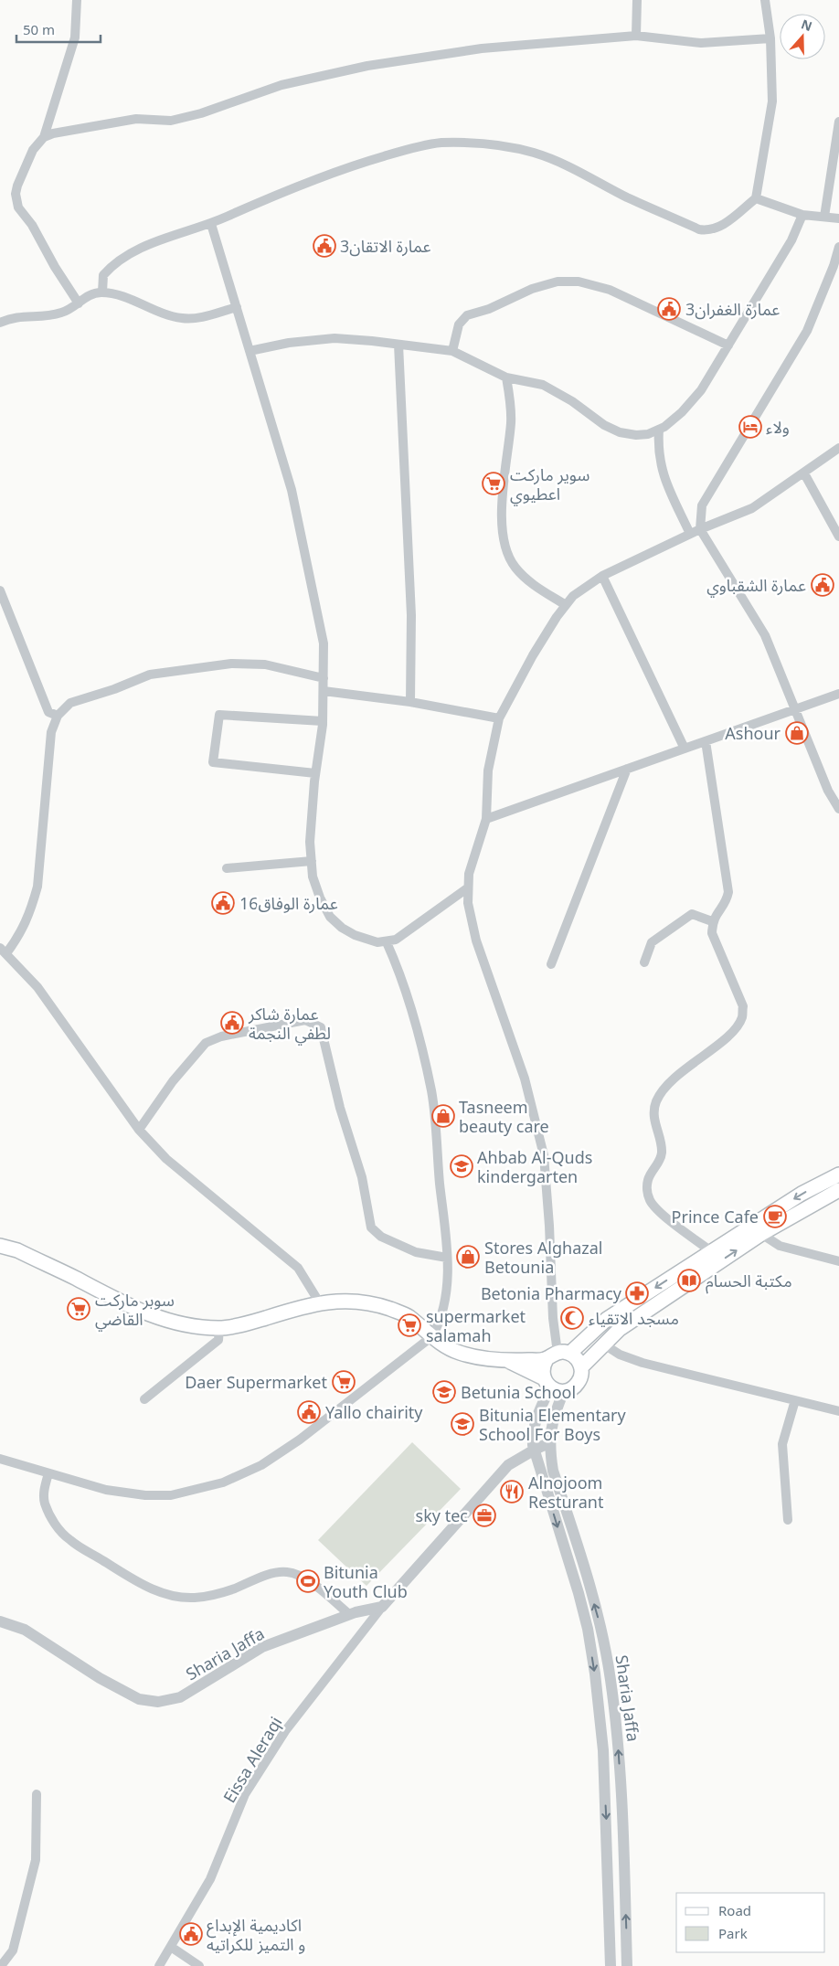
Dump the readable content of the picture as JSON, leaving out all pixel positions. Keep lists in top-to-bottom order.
{
  "streets": {
    "street": ["Sharia Jaffa", "Eissa Aleraqi"]
  },
  "crossings": [
    ["Sharia Jaffa", "Eissa Aleraqi"]
  ],
  "places": {
    "public building": [
      "عمارة الاتقان3",
      "عمارة الغفران3",
      "عمارة الشقباوي",
      "عمارة الوفاق16",
      "عمارة شاكر لطفي النجمة",
      "Yallo chairity",
      "اكاديمية الإبداع و التميز للكراتيه"
    ],
    "hotel": ["ولاء"],
    "supermarket": [
      "سوير ماركت اعطيوي",
      "سوبر ماركت القاضي",
      "supermarket salamah",
      "Daer Supermarket"
    ],
    "shop": ["Ashour", "Tasneem beauty care", "Stores Alghazal Betounia"],
    "school or university": ["Ahbab Al-Quds kindergarten", "Betunia School", "Bitunia Elementary School For Boys"],
    "cafe": ["Prince Cafe"],
    "library": ["مكتبة الحسام"],
    "pharmacy": ["Betonia Pharmacy"],
    "mosque": ["مسجد الاتقياء"],
    "restaurant": ["Alnojoom Resturant"],
    "office": ["sky tec"],
    "sports": ["Bitunia Youth Club"]
  },
  "legend": ["Road", "Park"],
  "scale_bar": "50 m",
  "north": "top"
}
